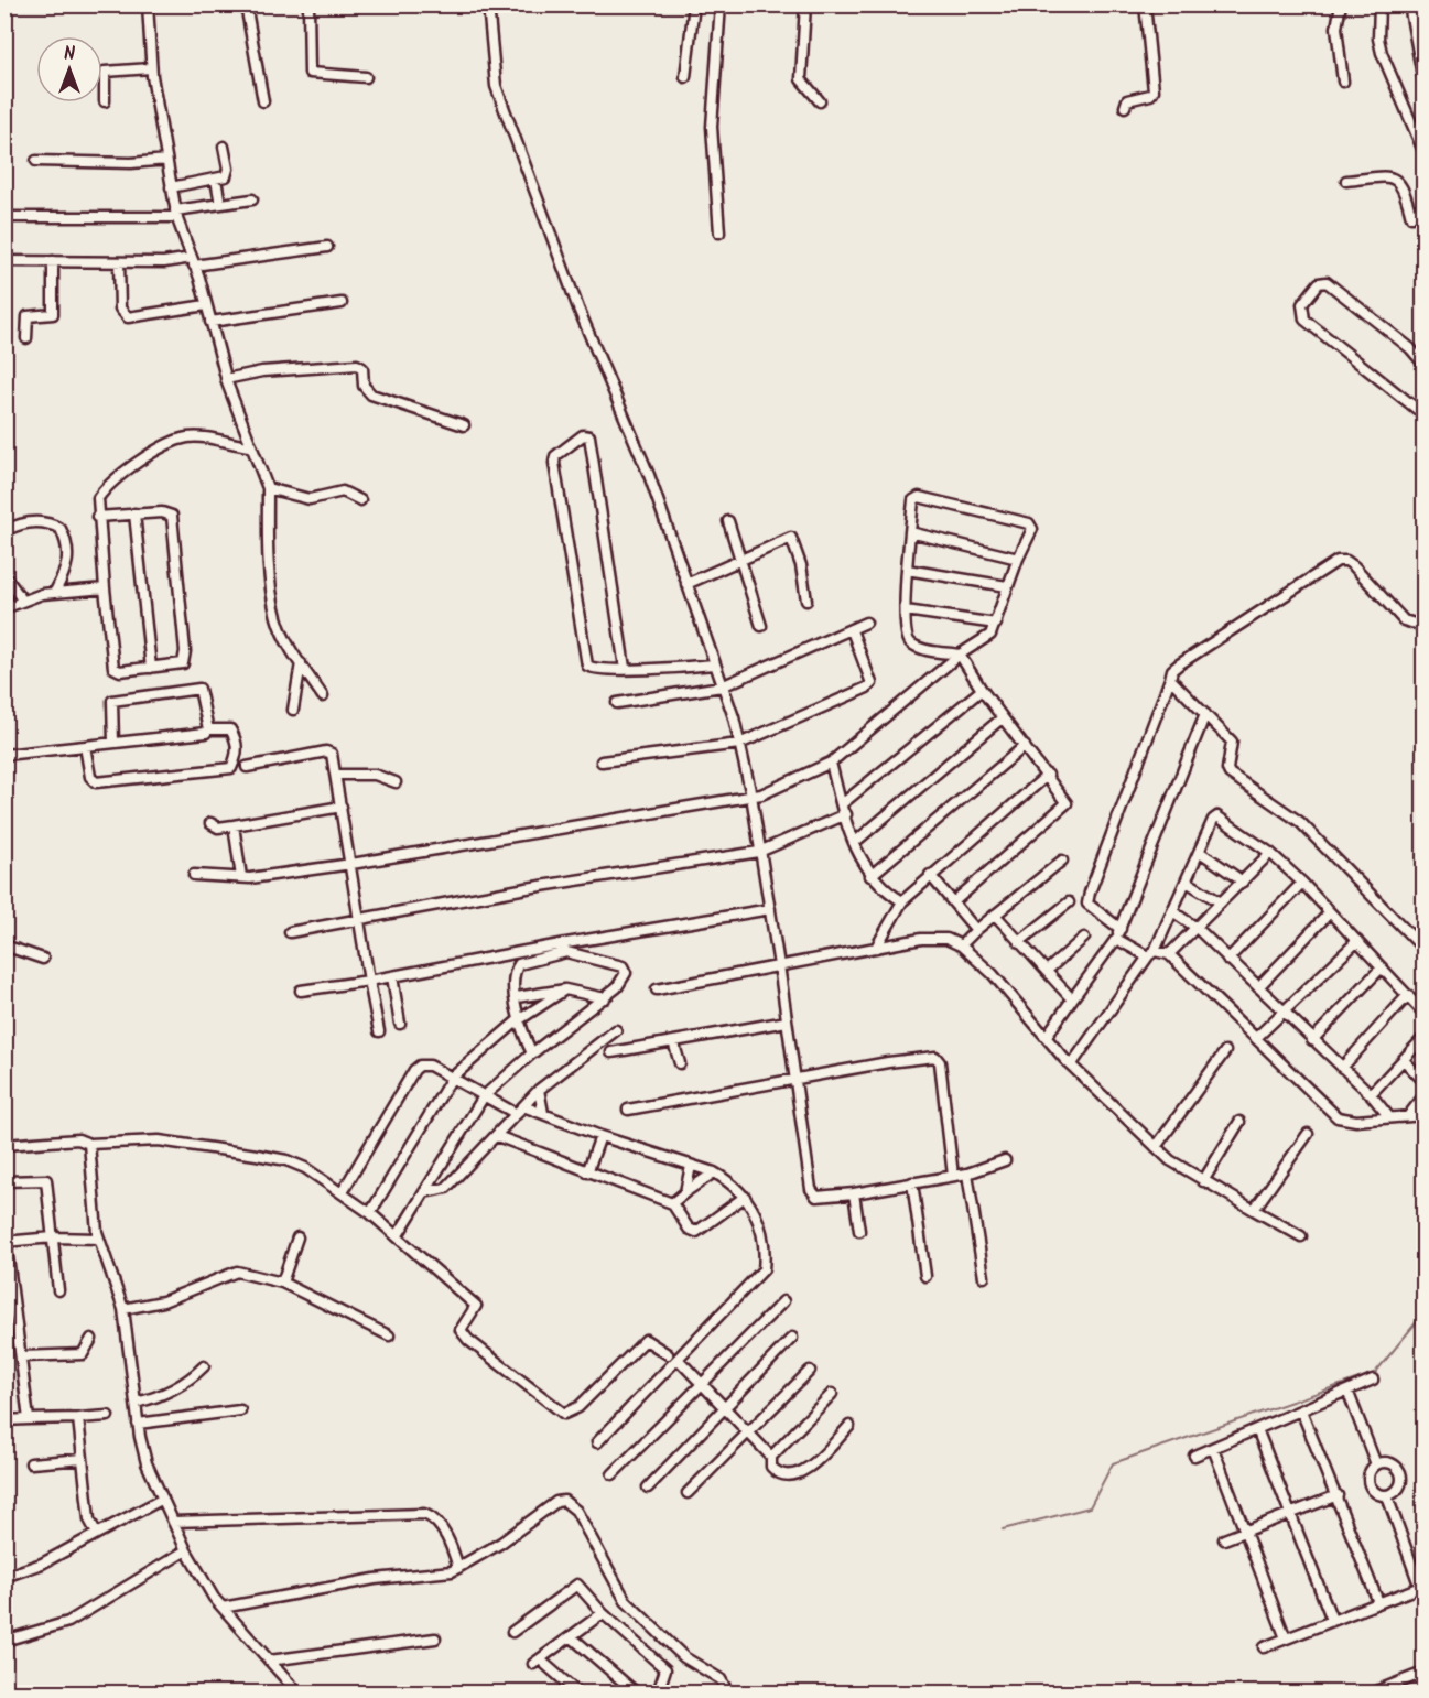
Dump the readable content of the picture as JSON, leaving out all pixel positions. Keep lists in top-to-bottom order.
{
  "north": "top"
}
